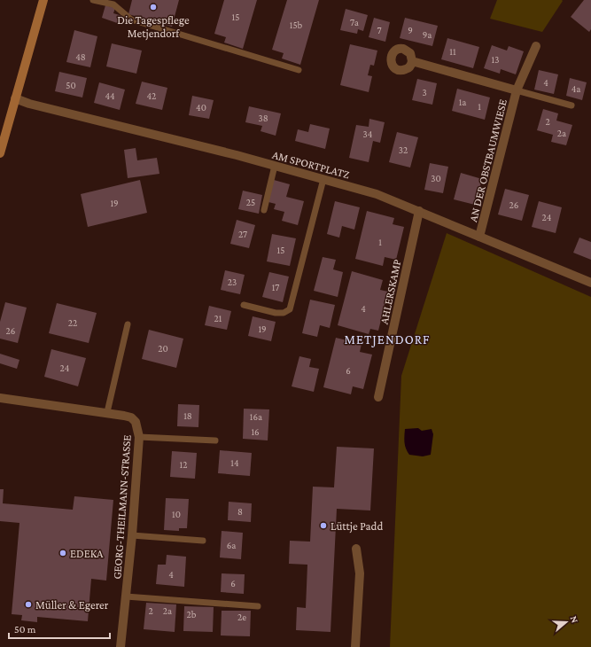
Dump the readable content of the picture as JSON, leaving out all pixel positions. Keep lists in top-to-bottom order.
{
  "streets": {
    "street": [
      "AN DER OBSTBAUMWIESE",
      "AM SPORTPLATZ",
      "AHLERSKAMP",
      "GEORG-THEILMANN-STRASSE"
    ]
  },
  "crossings": [
    ["AN DER OBSTBAUMWIESE", "AM SPORTPLATZ"],
    ["AM SPORTPLATZ", "AHLERSKAMP"]
  ],
  "districts": ["METJENDORF"],
  "places": [
    "Die Tagespflege Metjendorf",
    "Lüttje Padd",
    "EDEKA",
    "Müller & Egerer"
  ],
  "house_numbers": [
    "15",
    "7a",
    "15b",
    "7",
    "9",
    "9a",
    "11",
    "48",
    "13",
    "4",
    "50",
    "4a",
    "3",
    "44",
    "42",
    "1a",
    "1",
    "40",
    "38",
    "2",
    "2a",
    "34",
    "32",
    "30",
    "25",
    "19",
    "26",
    "24",
    "27",
    "1",
    "15",
    "23",
    "17",
    "4",
    "21",
    "22",
    "19",
    "26",
    "20",
    "24",
    "6",
    "18",
    "16a",
    "16",
    "14",
    "12",
    "8",
    "10",
    "6a",
    "4",
    "6",
    "2",
    "2a",
    "2b",
    "2e"
  ],
  "scale_bar": "50 m",
  "north": "right"
}
